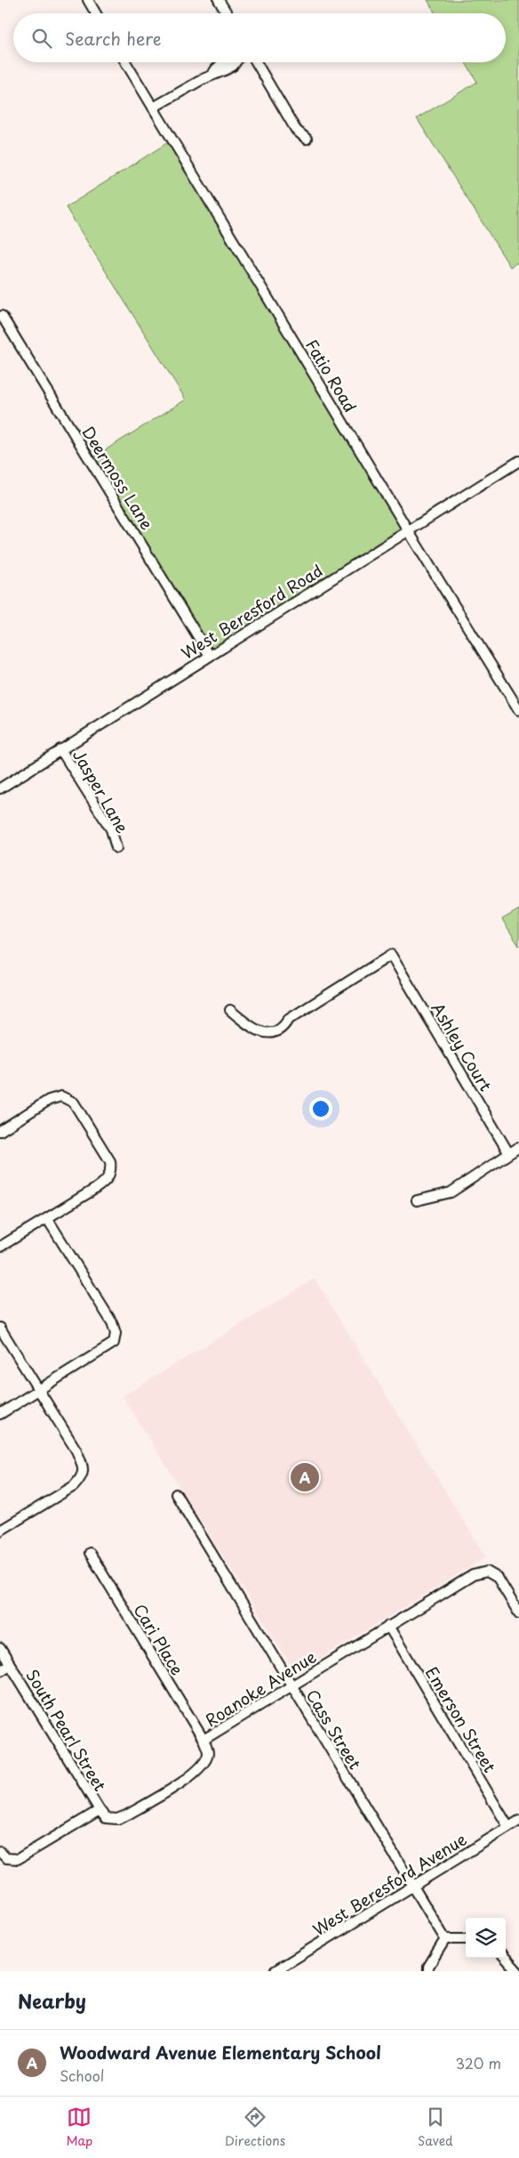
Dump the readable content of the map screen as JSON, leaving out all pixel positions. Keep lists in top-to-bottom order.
{
  "streets": {
    "street": [
      "Fatio Road",
      "Deermoss Lane",
      "West Beresford Road",
      "Jasper Lane",
      "Ashley Court",
      "Cari Place",
      "Roanoke Avenue",
      "Emerson Street",
      "Cass Street",
      "South Pearl Street",
      "West Beresford Avenue"
    ]
  },
  "crossings": [
    ["Fatio Road", "West Beresford Road"],
    ["Deermoss Lane", "West Beresford Road"],
    ["West Beresford Road", "Jasper Lane"],
    ["Cari Place", "Roanoke Avenue"],
    ["Roanoke Avenue", "Emerson Street"],
    ["Roanoke Avenue", "Cass Street"],
    ["Roanoke Avenue", "South Pearl Street"],
    ["Emerson Street", "West Beresford Avenue"],
    ["Cass Street", "West Beresford Avenue"]
  ],
  "page": {
    "search": "Search here",
    "pins": "A",
    "heading": "Nearby",
    "list": [
      {
        "mark": "A",
        "name": "Woodward Avenue Elementary School",
        "note": "School",
        "value": "320 m"
      }
    ],
    "nav": ["Map", "Directions", "Saved"]
  }
}
